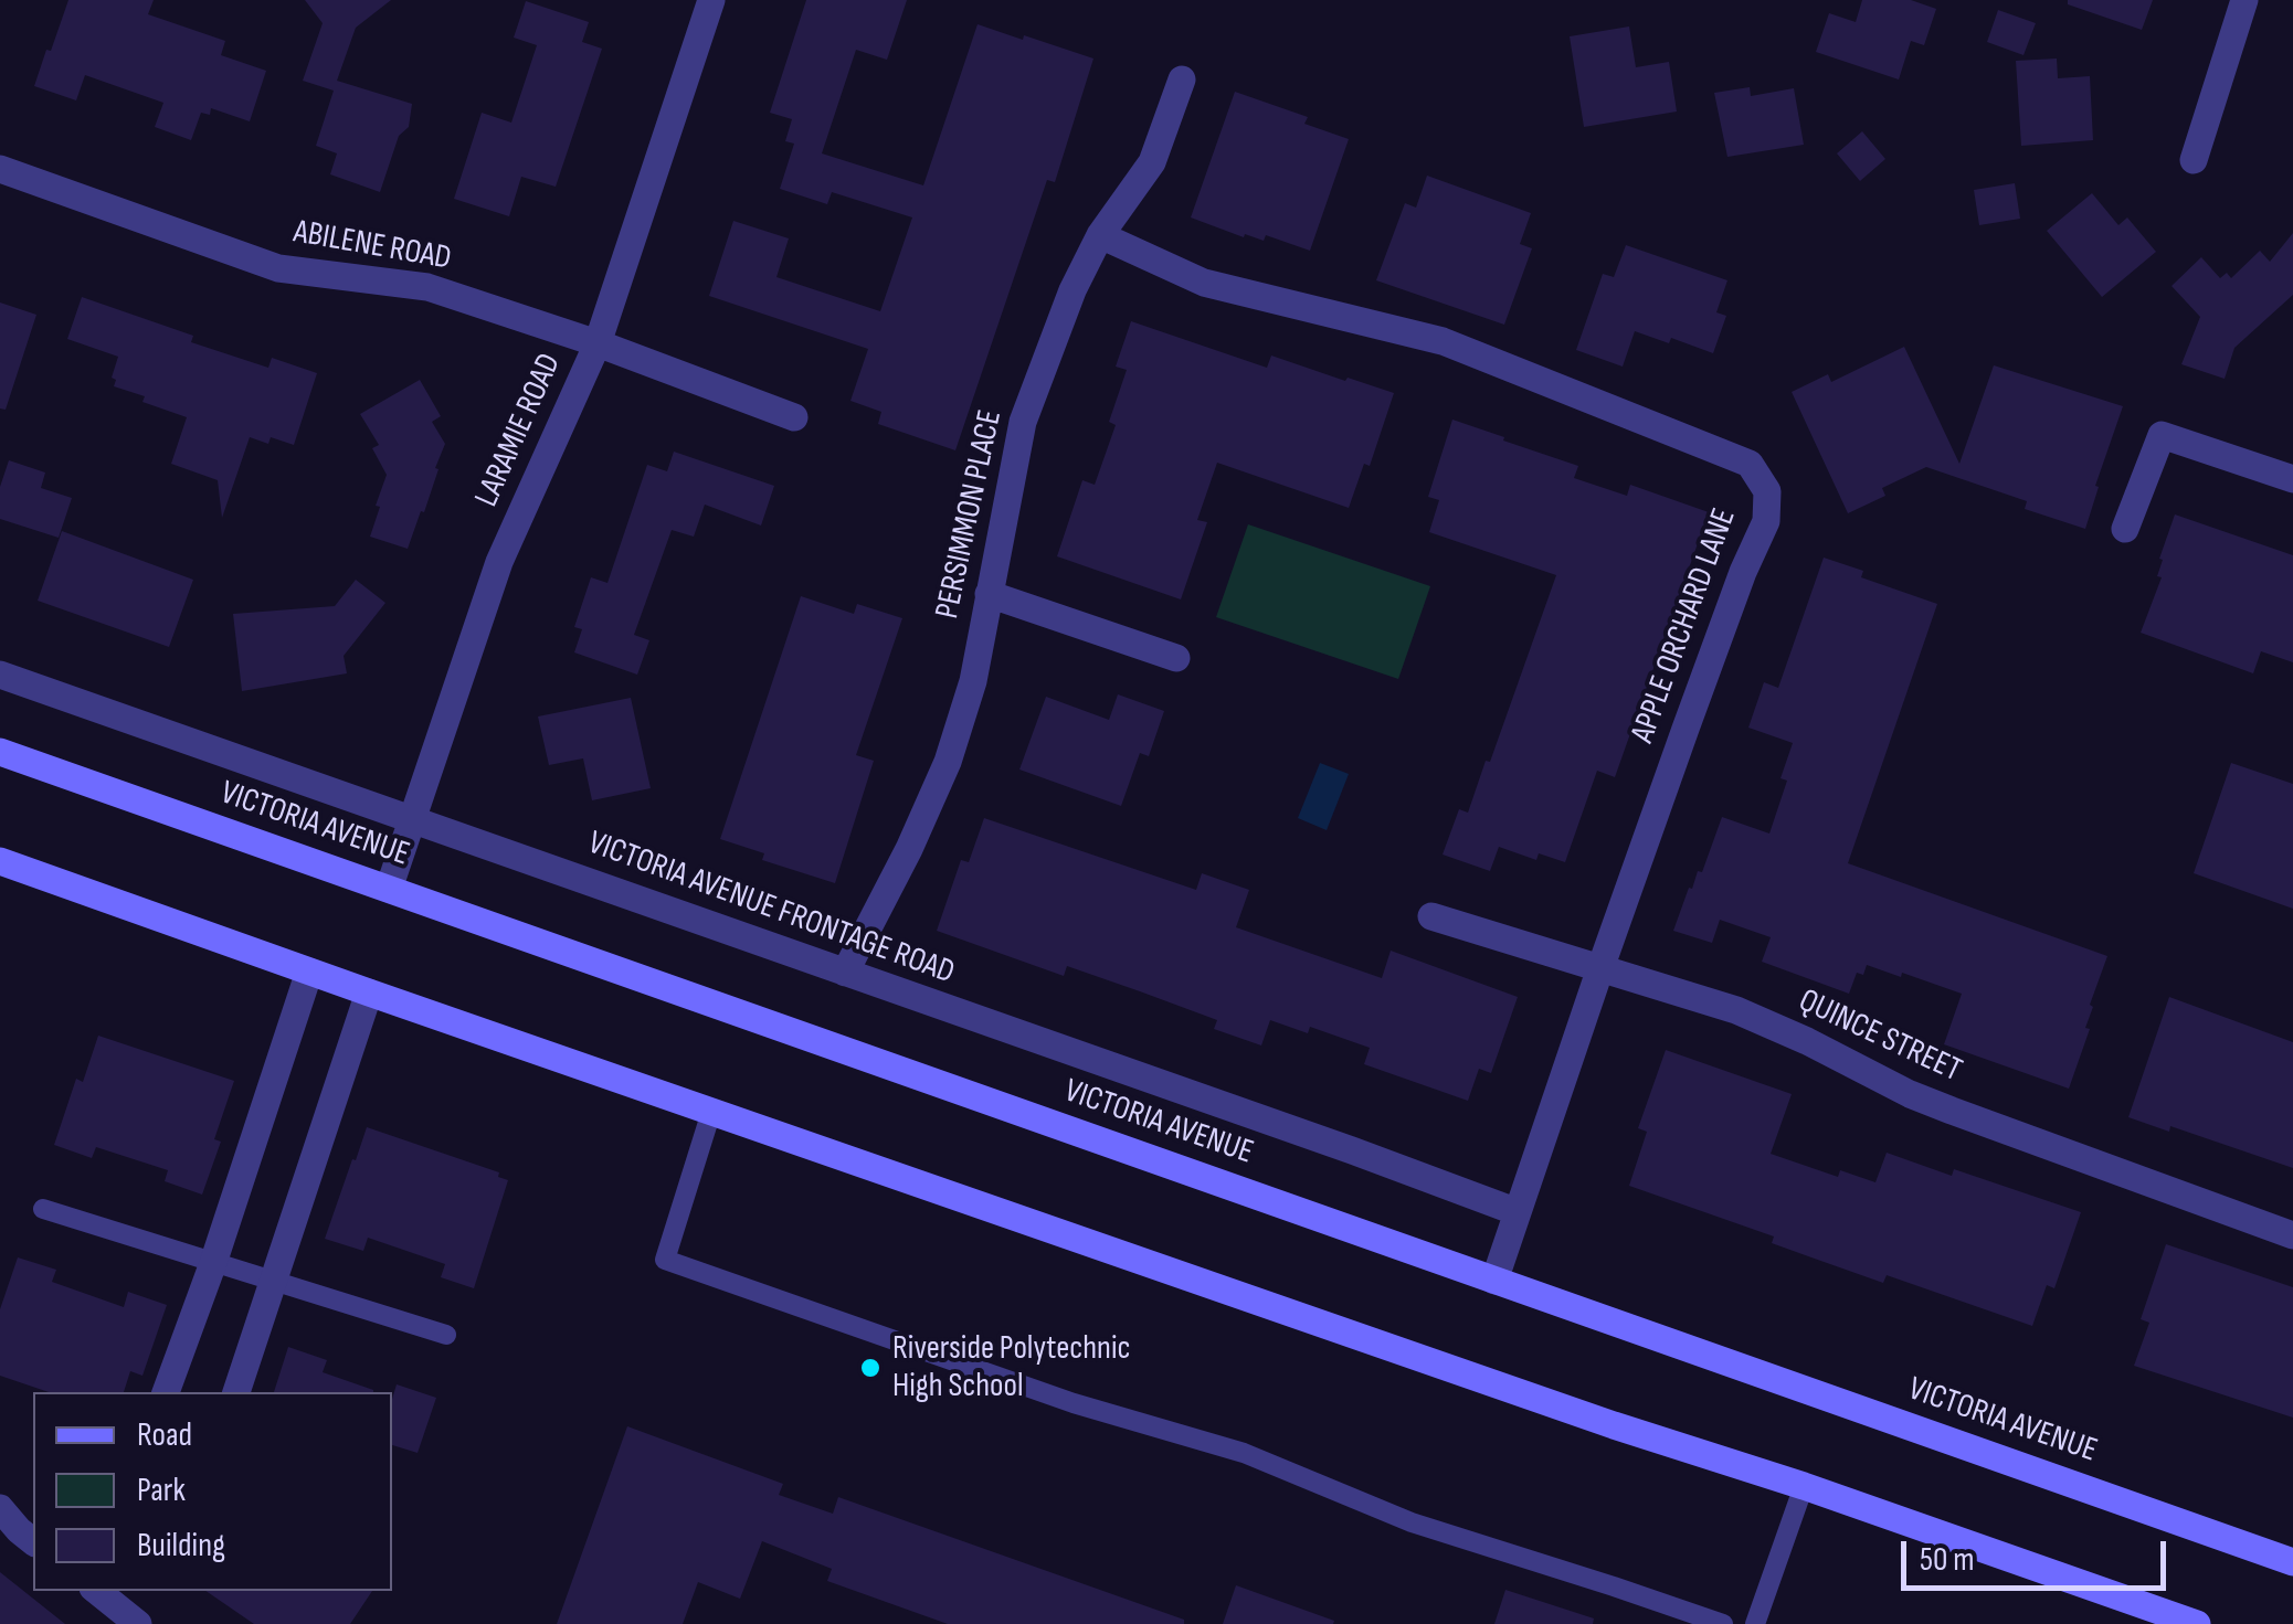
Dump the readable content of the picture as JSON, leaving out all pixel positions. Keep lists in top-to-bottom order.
{
  "streets": {
    "main road": ["VICTORIA AVENUE"],
    "street": [
      "ABILENE ROAD",
      "LARAMIE ROAD",
      "PERSIMMON PLACE",
      "APPLE ORCHARD LANE",
      "VICTORIA AVENUE FRONTAGE ROAD",
      "QUINCE STREET"
    ]
  },
  "crossings": [
    ["ABILENE ROAD", "LARAMIE ROAD"],
    ["LARAMIE ROAD", "VICTORIA AVENUE"],
    ["LARAMIE ROAD", "VICTORIA AVENUE FRONTAGE ROAD"],
    ["PERSIMMON PLACE", "APPLE ORCHARD LANE"],
    ["PERSIMMON PLACE", "VICTORIA AVENUE FRONTAGE ROAD"],
    ["APPLE ORCHARD LANE", "VICTORIA AVENUE"],
    ["APPLE ORCHARD LANE", "VICTORIA AVENUE FRONTAGE ROAD"],
    ["APPLE ORCHARD LANE", "QUINCE STREET"]
  ],
  "places": ["Riverside Polytechnic High School"],
  "legend": ["Road", "Park", "Building"],
  "scale_bar": "50 m"
}
